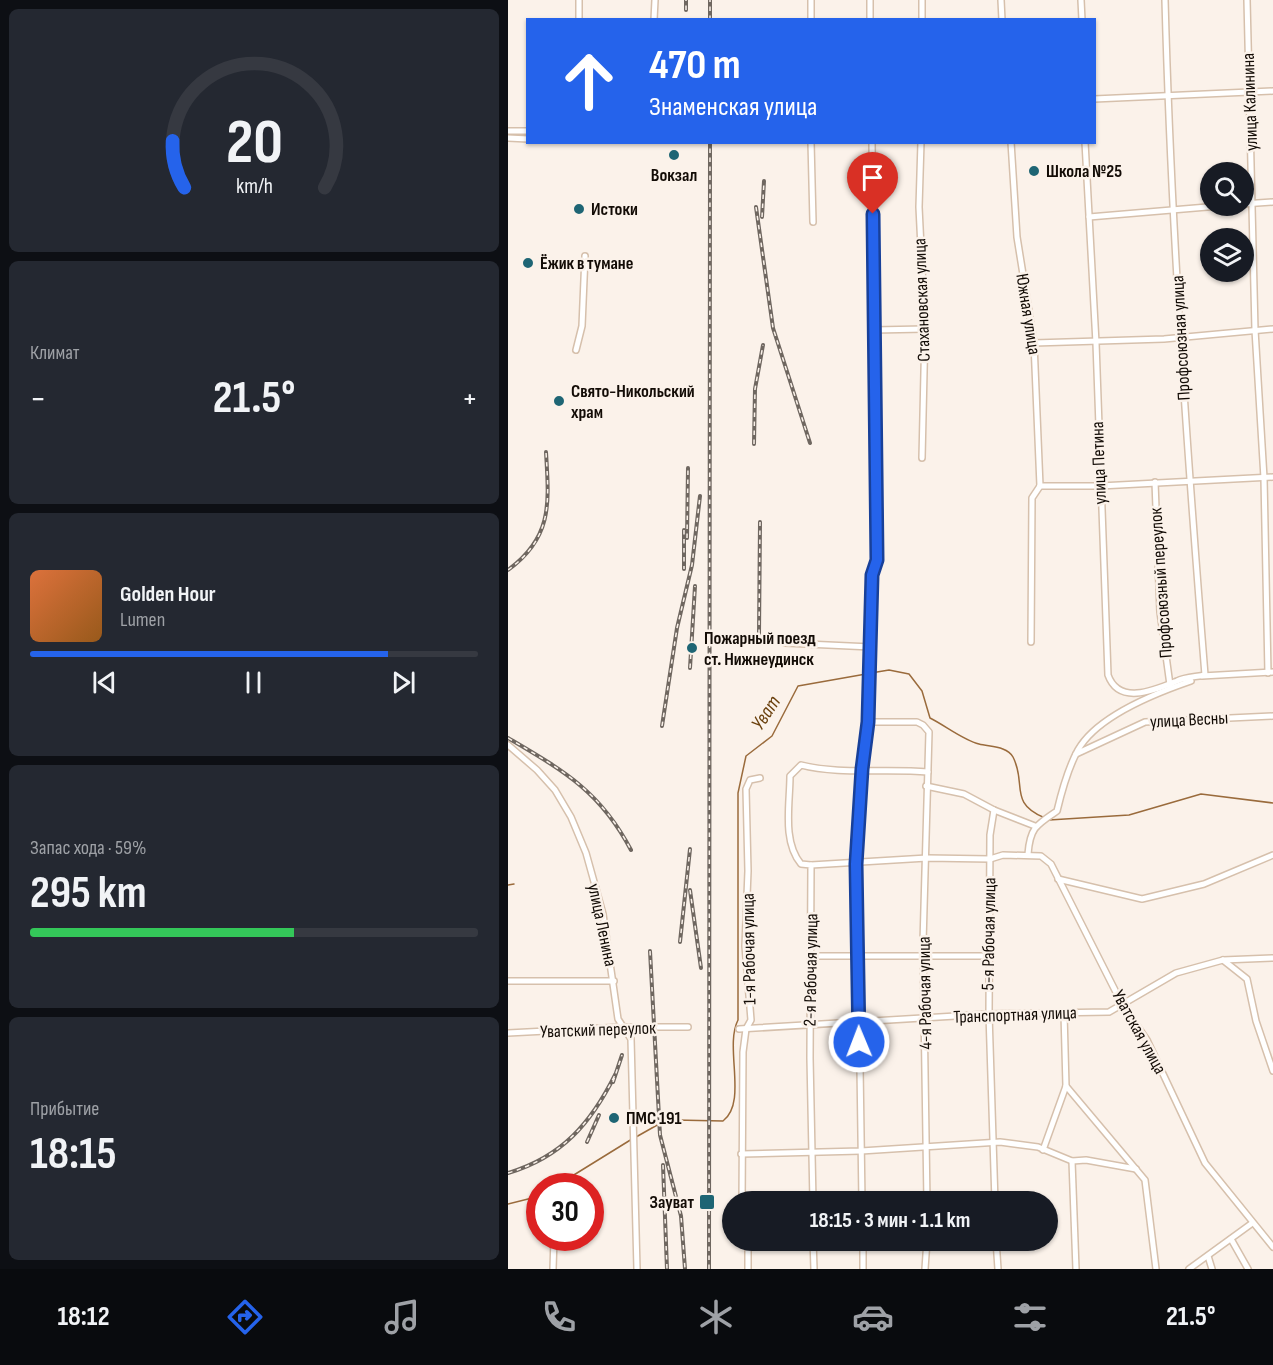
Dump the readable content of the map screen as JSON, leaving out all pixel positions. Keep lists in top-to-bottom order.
{
  "streets": {
    "street": [
      "улица Калинина",
      "Стахановская улица",
      "Южная улица",
      "Профсоюзная улица",
      "улица Петина",
      "Профсоюзный переулок",
      "улица Весны",
      "улица Ленина",
      "5-я Рабочая улица",
      "1-я Рабочая улица",
      "2-я Рабочая улица",
      "4-я Рабочая улица",
      "Транспортная улица",
      "Уватский переулок",
      "Уватская улица"
    ]
  },
  "crossings": [
    ["Профсоюзная улица", "улица Петина"],
    ["улица Петина", "Профсоюзный переулок"],
    ["улица Ленина", "Уватский переулок"],
    ["5-я Рабочая улица", "Транспортная улица"],
    ["1-я Рабочая улица", "Транспортная улица"],
    ["2-я Рабочая улица", "Транспортная улица"],
    ["4-я Рабочая улица", "Транспортная улица"],
    ["Транспортная улица", "Уватская улица"]
  ],
  "water": ["Уват"],
  "places": {
    "other": [
      "Вокзал",
      "Школа №25",
      "Истоки",
      "Ёжик в тумане",
      "Свято-Никольский храм",
      "Пожарный поезд ст. Нижнеудинск",
      "ПМС 191"
    ],
    "transit": ["Зауват"]
  },
  "page": {
    "turn": ["470 m", "Знаменская улица"],
    "tile": [
      "Климат",
      ["Запас хода · 59%", "295 km"],
      ["Прибытие", "18:15"]
    ],
    "heat": ["−", "21.5°", "+"],
    "song": ["Golden Hour", "Lumen"],
    "limit": "30",
    "trip": "18:15 · 3 мин · 1.1 km",
    "tabs": ["18:12", "21.5°"],
    "gauge": ["20", "km/h"]
  }
}
